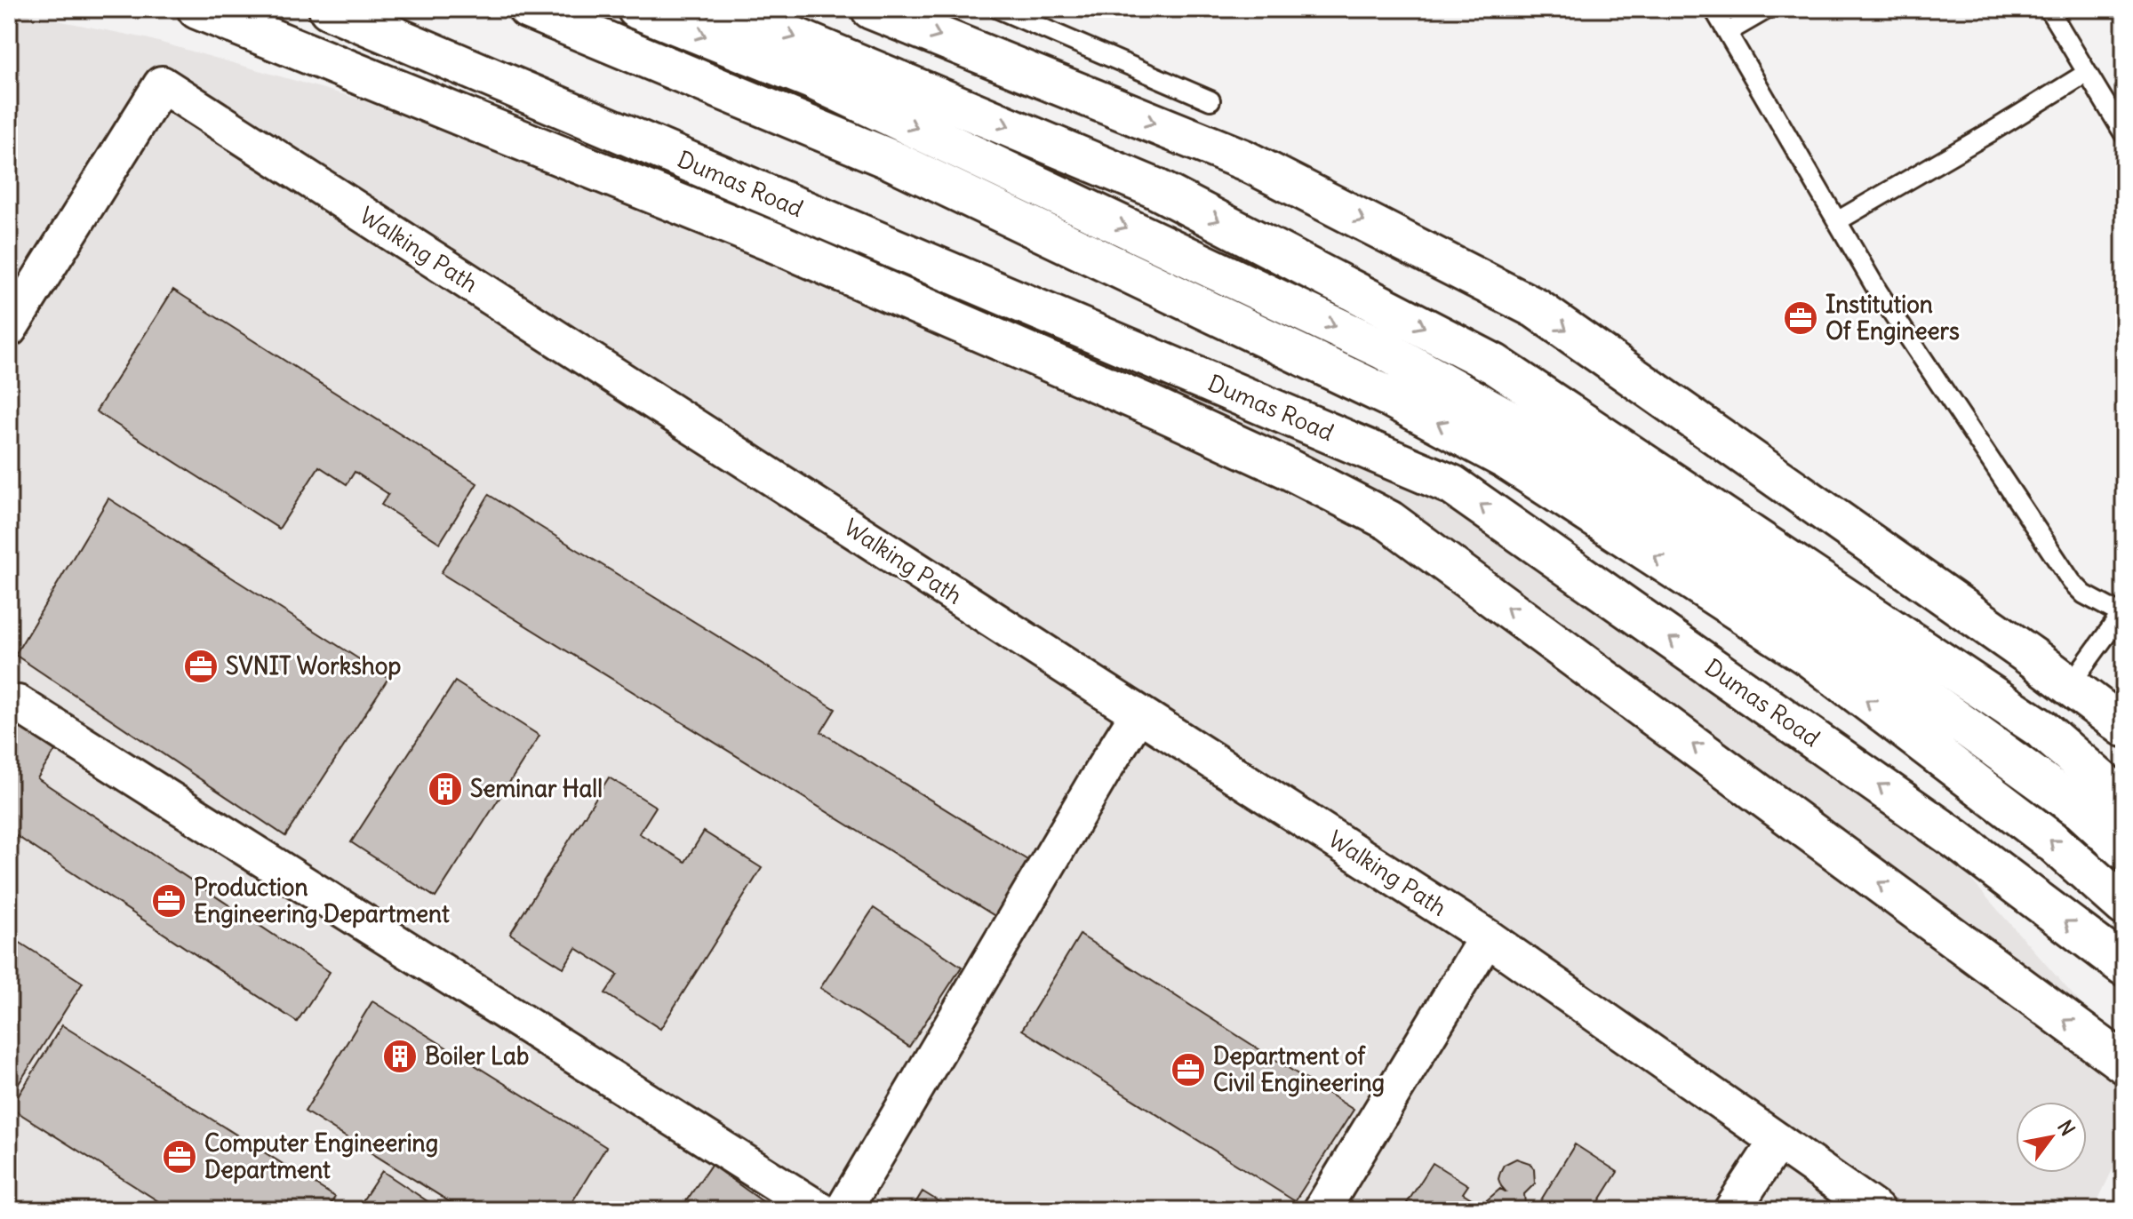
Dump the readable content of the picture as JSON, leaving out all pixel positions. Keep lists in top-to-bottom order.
{
  "streets": {
    "main road": ["Dumas Road"],
    "street": ["Walking Path"]
  },
  "places": {
    "office": [
      "Institution Of Engineers",
      "SVNIT Workshop",
      "Production Engineering Department",
      "Department of Civil Engineering",
      "Computer Engineering Department"
    ],
    "building": ["Seminar Hall", "Boiler Lab"]
  },
  "north": "top right"
}
